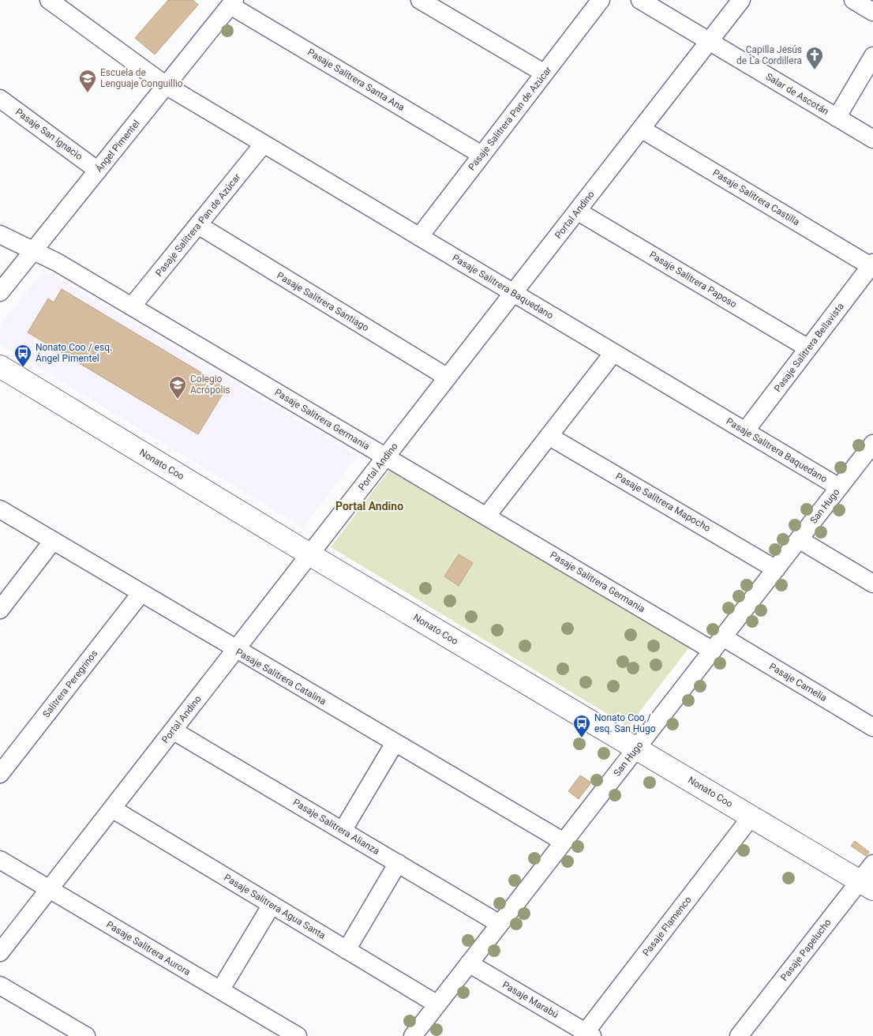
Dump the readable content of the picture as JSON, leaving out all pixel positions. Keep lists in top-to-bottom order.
{
  "streets": {
    "main road": ["Nonato Coo"],
    "street": [
      "Pasaje Salitrera Santa Ana",
      "Salar de Ascotán",
      "Pasaje Salitrera Pan de Azúcar",
      "Pasaje San Ignacio",
      "Ángel Pimentel",
      "Pasaje Salitrera Castilla",
      "Portal Andino",
      "Pasaje Salitrera Paposo",
      "Pasaje Salitrera Baquedano",
      "Pasaje Salitrera Santiago",
      "Pasaje Salitrera Bellavista",
      "Pasaje Salitrera Germania",
      "Pasaje Salitrera Mapocho",
      "San Hugo",
      "Pasaje Salitrera Catalina",
      "Pasaje Camelia",
      "Salitrera Peregrinos",
      "Pasaje Salitrera Alianza",
      "Pasaje Salitrera Agua Santa",
      "Pasaje Flamenco",
      "Pasaje Salitrera Aurora",
      "Pasaje Papelucho",
      "Pasaje Marabú"
    ]
  },
  "crossings": [
    ["Pasaje Salitrera Santa Ana", "Pasaje Salitrera Pan de Azúcar"],
    ["Pasaje Salitrera Santa Ana", "Ángel Pimentel"],
    ["Salar de Ascotán", "Portal Andino"],
    ["Pasaje Salitrera Pan de Azúcar", "Pasaje Salitrera Baquedano"],
    ["Pasaje Salitrera Pan de Azúcar", "Pasaje Salitrera Santiago"],
    ["Pasaje Salitrera Pan de Azúcar", "Pasaje Salitrera Germania"],
    ["Pasaje San Ignacio", "Ángel Pimentel"],
    ["Ángel Pimentel", "Pasaje Salitrera Baquedano"],
    ["Ángel Pimentel", "Pasaje Salitrera Germania"],
    ["Pasaje Salitrera Castilla", "Portal Andino"],
    ["Pasaje Salitrera Castilla", "Pasaje Salitrera Bellavista"],
    ["Portal Andino", "Pasaje Salitrera Paposo"],
    ["Portal Andino", "Pasaje Salitrera Baquedano"],
    ["Portal Andino", "Pasaje Salitrera Santiago"],
    ["Portal Andino", "Pasaje Salitrera Germania"],
    ["Portal Andino", "Nonato Coo"],
    ["Portal Andino", "Pasaje Salitrera Catalina"],
    ["Portal Andino", "Pasaje Salitrera Alianza"],
    ["Portal Andino", "Pasaje Salitrera Agua Santa"],
    ["Portal Andino", "Pasaje Salitrera Aurora"],
    ["Pasaje Salitrera Paposo", "Pasaje Salitrera Bellavista"],
    ["Pasaje Salitrera Baquedano", "Pasaje Salitrera Bellavista"],
    ["Pasaje Salitrera Baquedano", "San Hugo"],
    ["Pasaje Salitrera Germania", "San Hugo"],
    ["Pasaje Salitrera Germania", "Pasaje Camelia"],
    ["Nonato Coo", "San Hugo"],
    ["Nonato Coo", "Pasaje Flamenco"],
    ["Nonato Coo", "Pasaje Papelucho"],
    ["Pasaje Salitrera Mapocho", "San Hugo"],
    ["San Hugo", "Pasaje Salitrera Catalina"],
    ["San Hugo", "Pasaje Camelia"],
    ["San Hugo", "Pasaje Salitrera Alianza"],
    ["San Hugo", "Pasaje Salitrera Agua Santa"],
    ["San Hugo", "Pasaje Marabú"],
    ["Pasaje Salitrera Catalina", "Salitrera Peregrinos"],
    ["Pasaje Flamenco", "Pasaje Marabú"]
  ],
  "districts": ["Portal Andino"],
  "places": {
    "church": ["Capilla Jesús de La Cordillera"],
    "school or university": ["Escuela de Lenguaje Conguillio", "Colegio Acrópolis"],
    "bus stop": ["Nonato Coo / esq. Ángel Pimentel", "Nonato Coo / esq. San Hugo"]
  }
}
